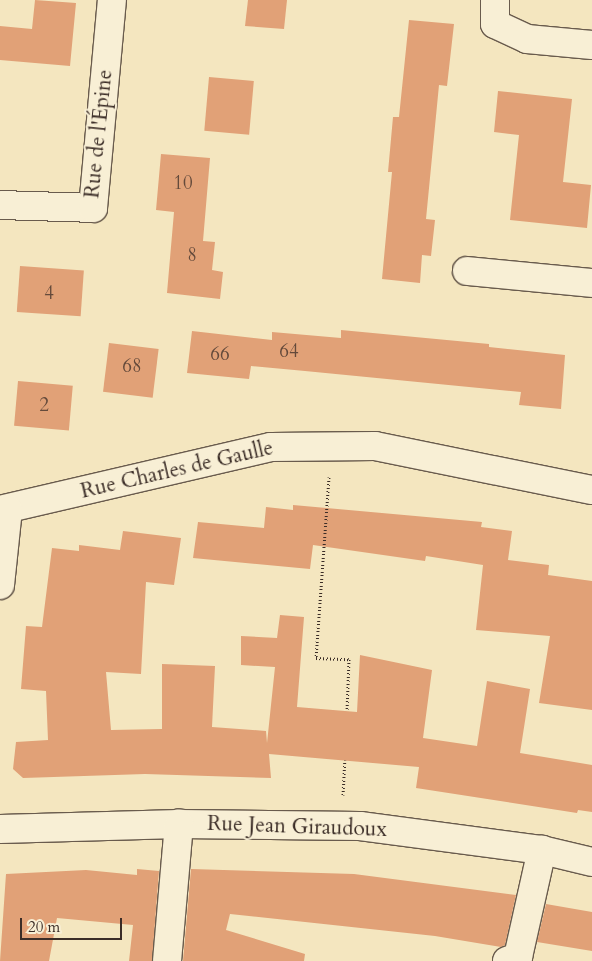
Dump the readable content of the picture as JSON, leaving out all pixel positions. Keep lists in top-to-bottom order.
{
  "streets": {
    "street": ["Rue de l'Épine", "Rue Charles de Gaulle", "Rue Jean Giraudoux"]
  },
  "house_numbers": [
    "10",
    "8",
    "4",
    "64",
    "66",
    "68",
    "2"
  ],
  "scale_bar": "20 m"
}
